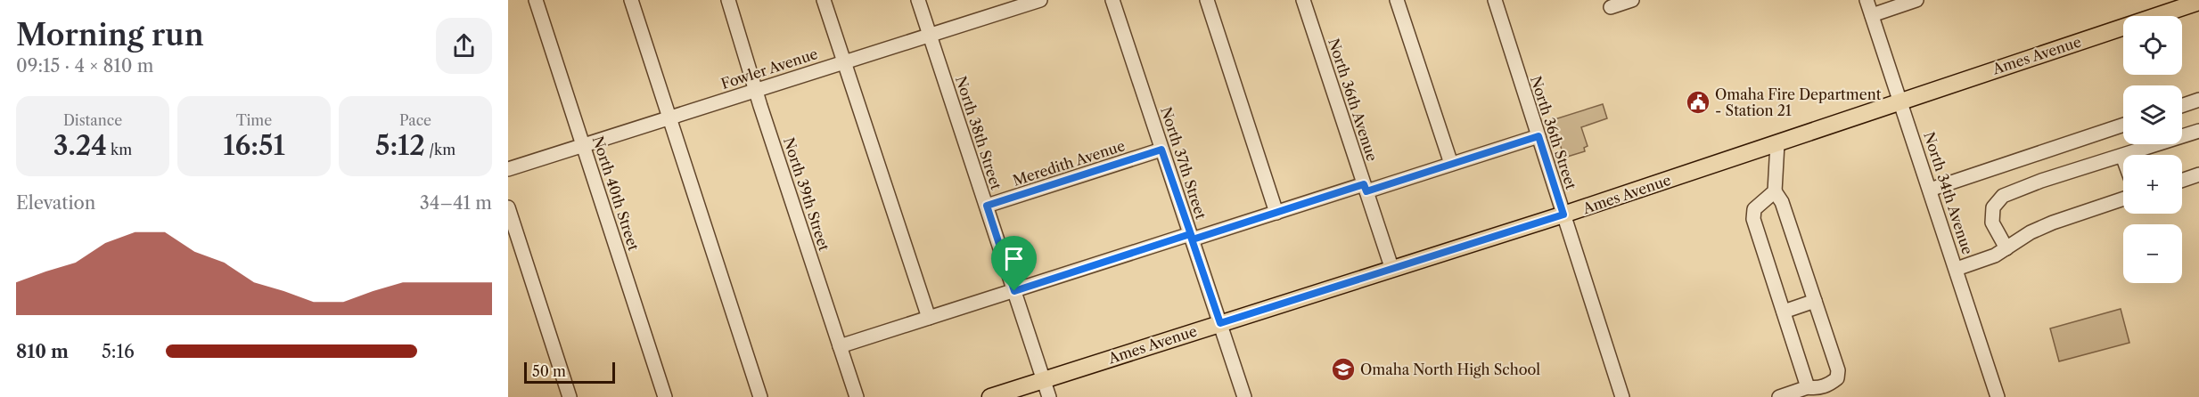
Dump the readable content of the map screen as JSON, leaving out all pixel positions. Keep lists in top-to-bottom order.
{
  "streets": {
    "main road": ["Ames Avenue"],
    "street": [
      "Fowler Avenue",
      "North 36th Avenue",
      "North 38th Street",
      "North 36th Street",
      "Meredith Avenue",
      "North 37th Street",
      "North 40th Street",
      "North 34th Avenue",
      "North 39th Street"
    ]
  },
  "crossings": [
    ["Ames Avenue", "North 36th Avenue"],
    ["Ames Avenue", "North 38th Street"],
    ["Ames Avenue", "North 36th Street"],
    ["Ames Avenue", "North 37th Street"],
    ["Ames Avenue", "North 34th Avenue"],
    ["Fowler Avenue", "North 38th Street"],
    ["Fowler Avenue", "North 40th Street"],
    ["Fowler Avenue", "North 39th Street"],
    ["North 38th Street", "Meredith Avenue"],
    ["Meredith Avenue", "North 37th Street"]
  ],
  "places": {
    "public building": ["Omaha Fire Department - Station 21"],
    "school or university": ["Omaha North High School"]
  },
  "scale_bar": "50 m",
  "page": {
    "heading": ["Morning run", "09:15 · 4 × 810 m"],
    "map_buttons": ["+", "−"],
    "stats": [
      ["Distance", "3.24 km"],
      ["Time", "16:51"],
      ["Pace", "5:12 /km"]
    ],
    "chart": ["Elevation", "34–41 m"],
    "list": [
      {
        "name": "810 m",
        "note": "5:16"
      }
    ],
    "scale": "50 m"
  }
}
